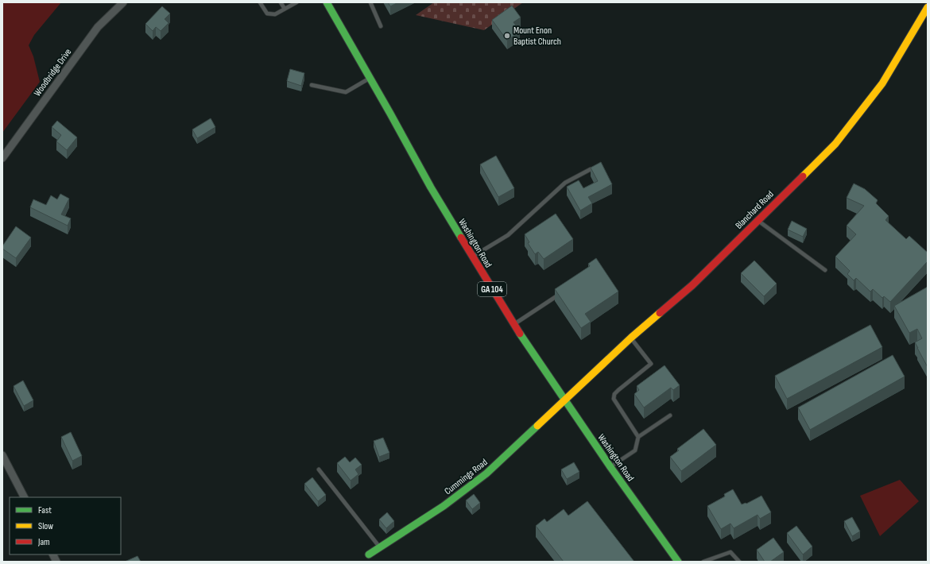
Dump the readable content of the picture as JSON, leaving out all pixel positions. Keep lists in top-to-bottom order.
{
  "streets": {
    "street": [
      "Woodbridge Drive",
      "Blanchard Road",
      "Washington Road",
      "GA 104",
      "Cummings Road"
    ]
  },
  "crossings": [
    ["Blanchard Road", "Washington Road"],
    ["Blanchard Road", "Cummings Road"],
    ["Washington Road", "Cummings Road"]
  ],
  "places": ["Mount Enon Baptist Church"],
  "legend": ["Fast", "Slow", "Jam"]
}
